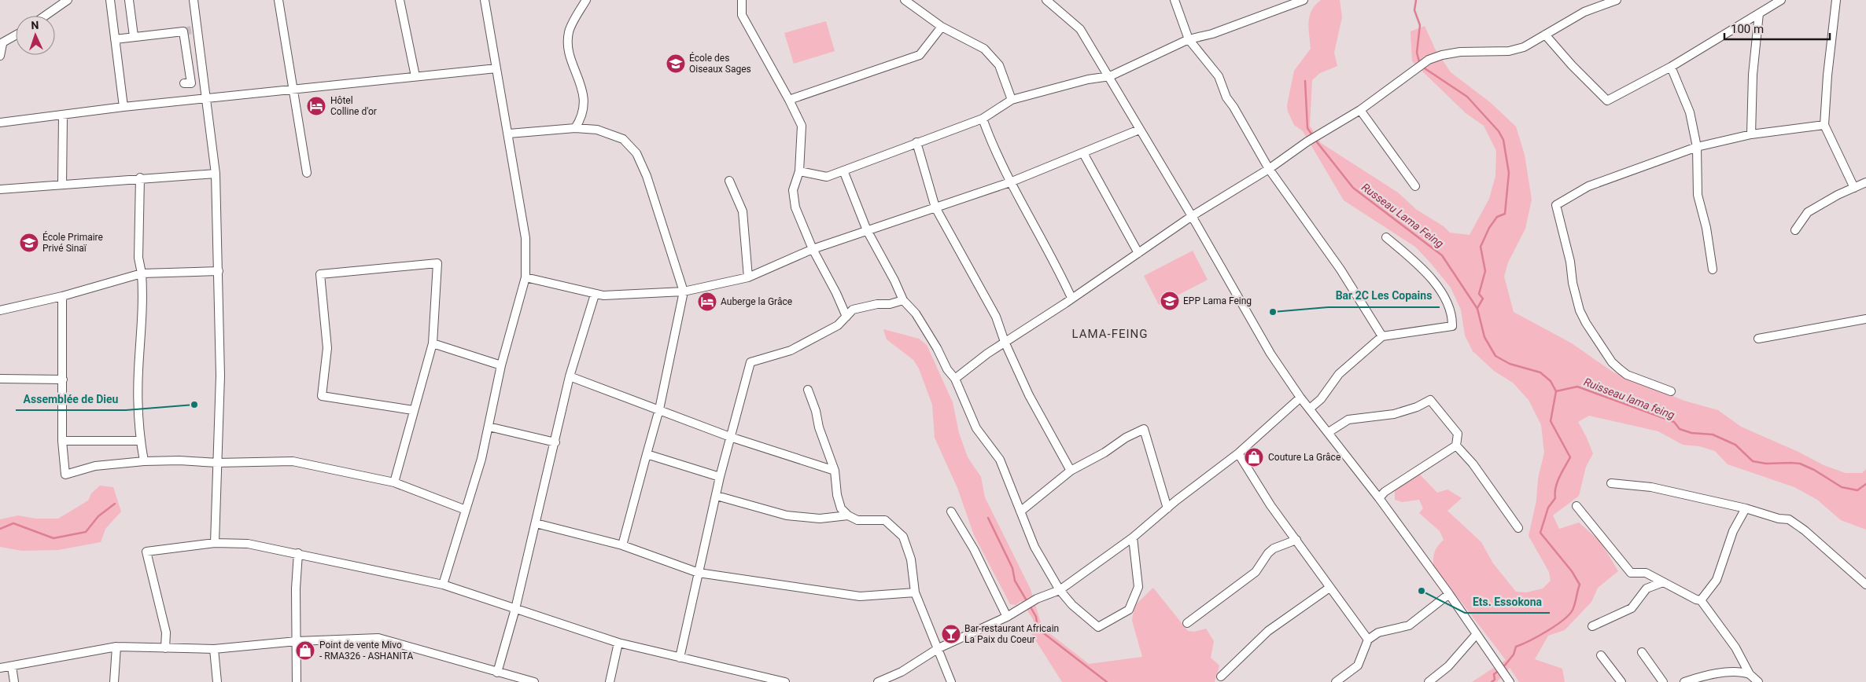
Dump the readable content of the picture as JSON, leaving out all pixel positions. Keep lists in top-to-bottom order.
{
  "districts": ["LAMA-FEING"],
  "water": ["Russeau Lama Feing", "Ruisseau lama feing"],
  "places": {
    "school or university": ["École des Oiseaux Sages", "École Primaire Privé Sinaï", "EPP Lama Feing"],
    "hotel": ["Hôtel Colline d'or", "Auberge la Grâce"],
    "other": ["Bar 2C Les Copains", "Assemblée de Dieu", "Ets. Essokona"],
    "shop": ["Couture La Grâce", "Point de vente Mivo - RMA326 - ASHANITA"],
    "bar": ["Bar-restaurant Africain La Paix du Coeur"]
  },
  "scale_bar": "100 m",
  "north": "top"
}
